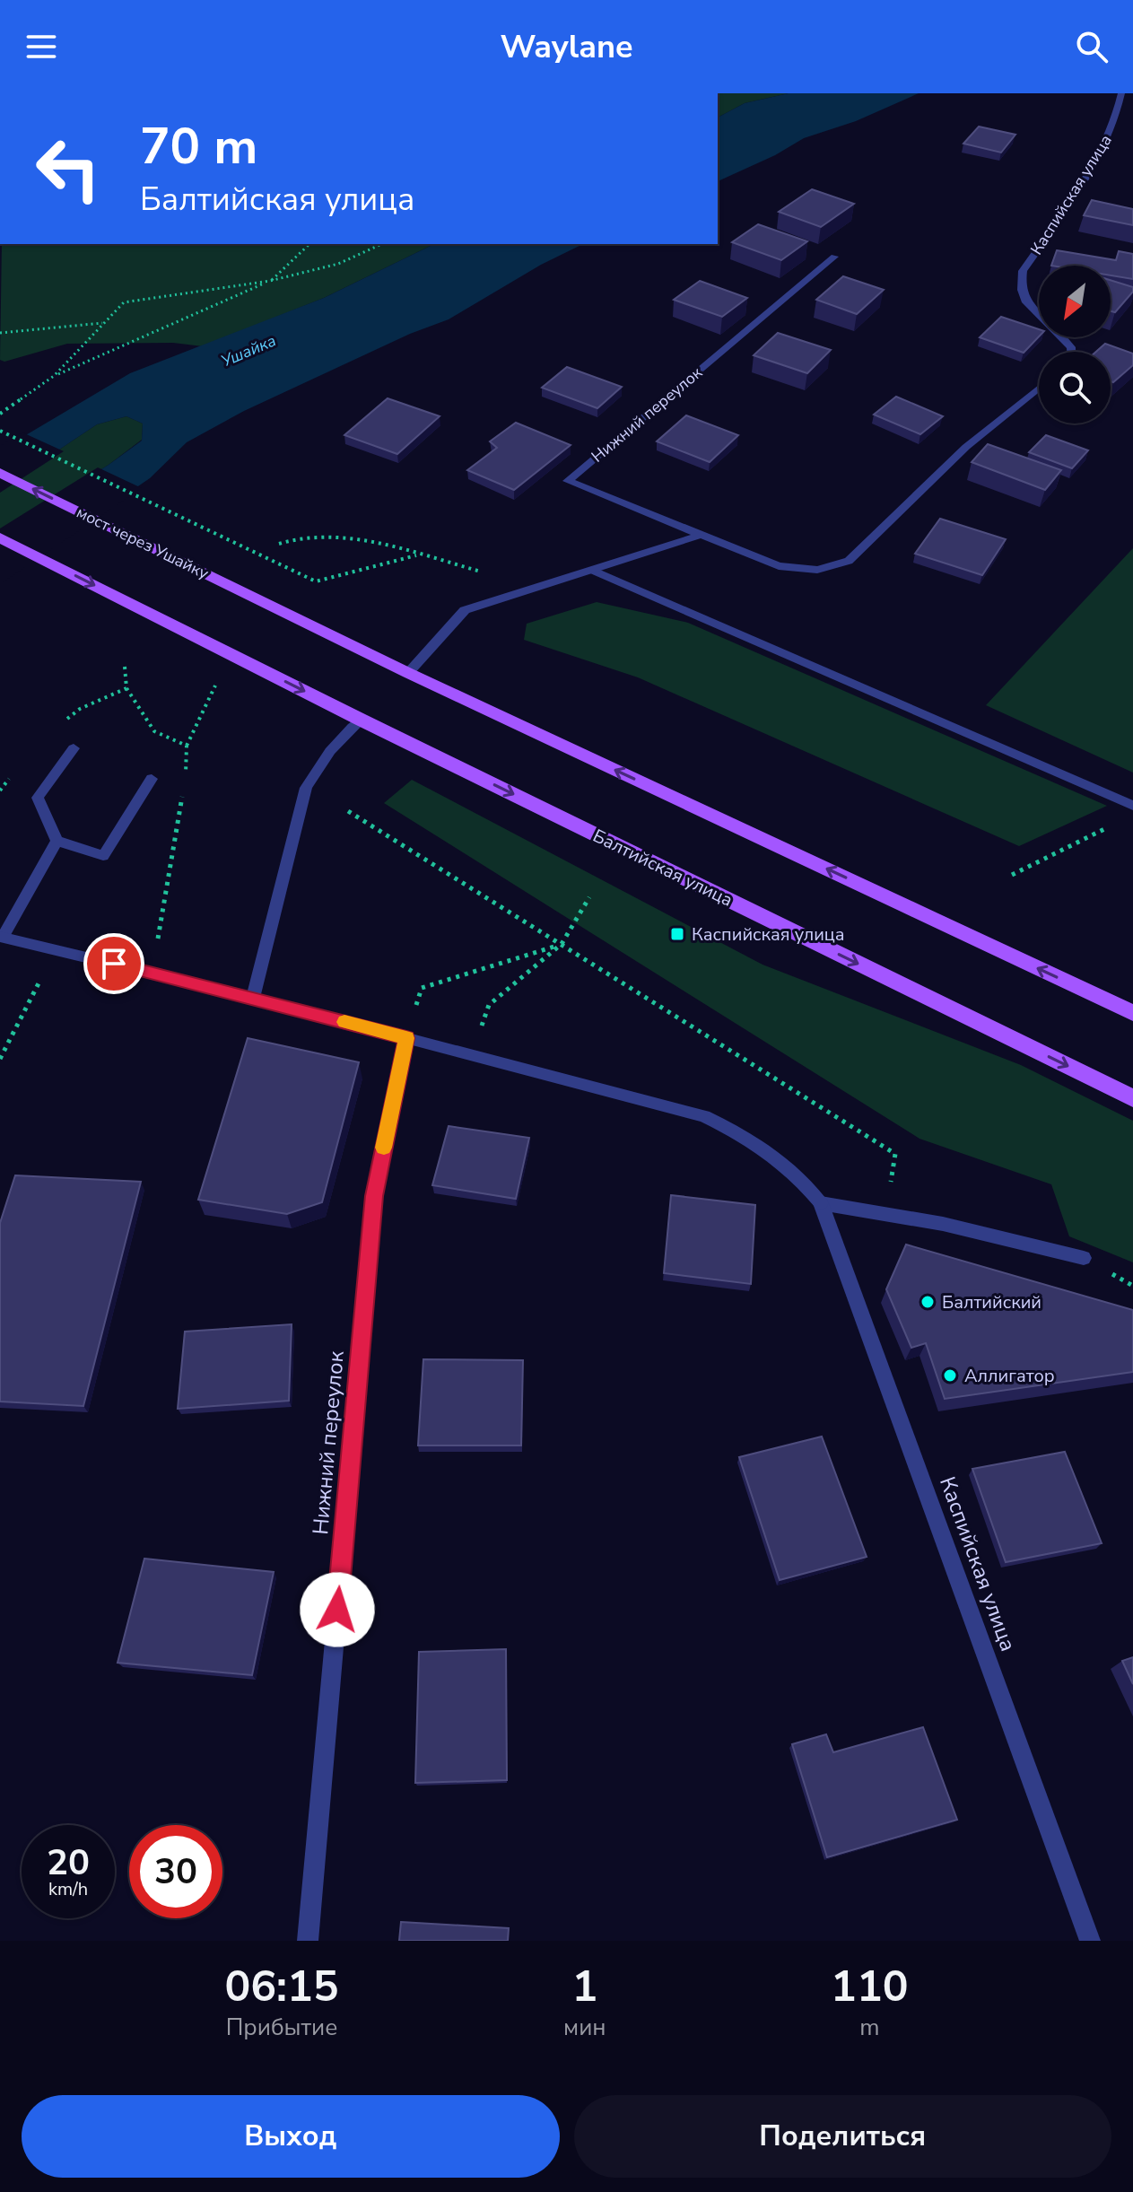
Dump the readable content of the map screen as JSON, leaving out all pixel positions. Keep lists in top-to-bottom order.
{
  "streets": {
    "main road": ["мост через Ушайку", "Балтийская улица"],
    "street": ["Каспийская улица", "Нижний переулок"]
  },
  "one_way": ["мост через Ушайку"],
  "water": ["Ушайка"],
  "places": {
    "transit": ["Каспийская улица"],
    "other": ["Балтийский", "Аллигатор"]
  },
  "north": "bottom left",
  "page": {
    "header": "Waylane",
    "turn": ["70 m", "Балтийская улица"],
    "speed": "20 km/h",
    "limit": "30",
    "eta": [
      "06:15",
      "Прибытие",
      "1",
      "мин",
      "110",
      "m"
    ],
    "buttons": ["Выход", "Поделиться"]
  }
}
